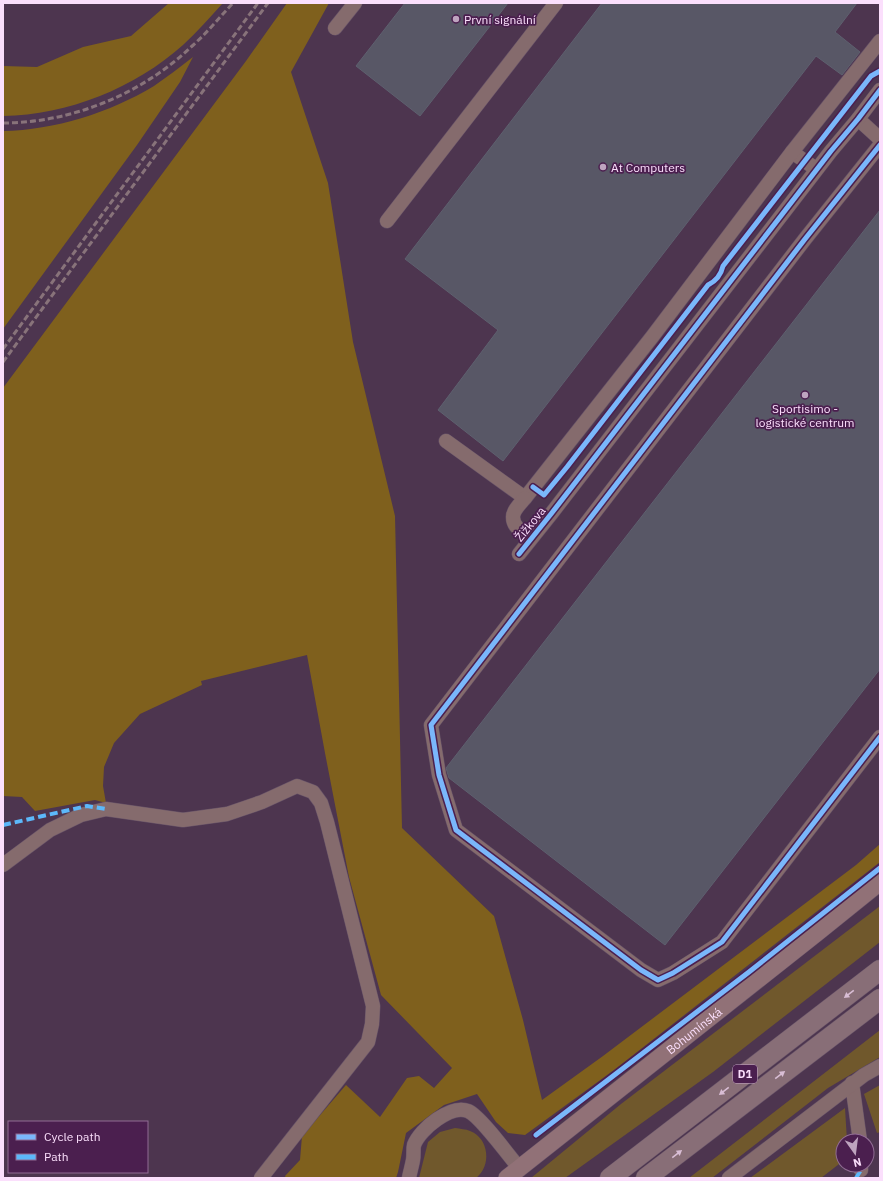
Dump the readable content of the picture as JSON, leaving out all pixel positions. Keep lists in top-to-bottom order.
{
  "streets": {
    "highway": ["D1"],
    "main road": ["Bohumínská"],
    "street": ["Žižkova"]
  },
  "places": ["První signální", "At Computers", "Sportisimo - logistické centrum"],
  "legend": ["Cycle path", "Path"],
  "north": "bottom"
}
